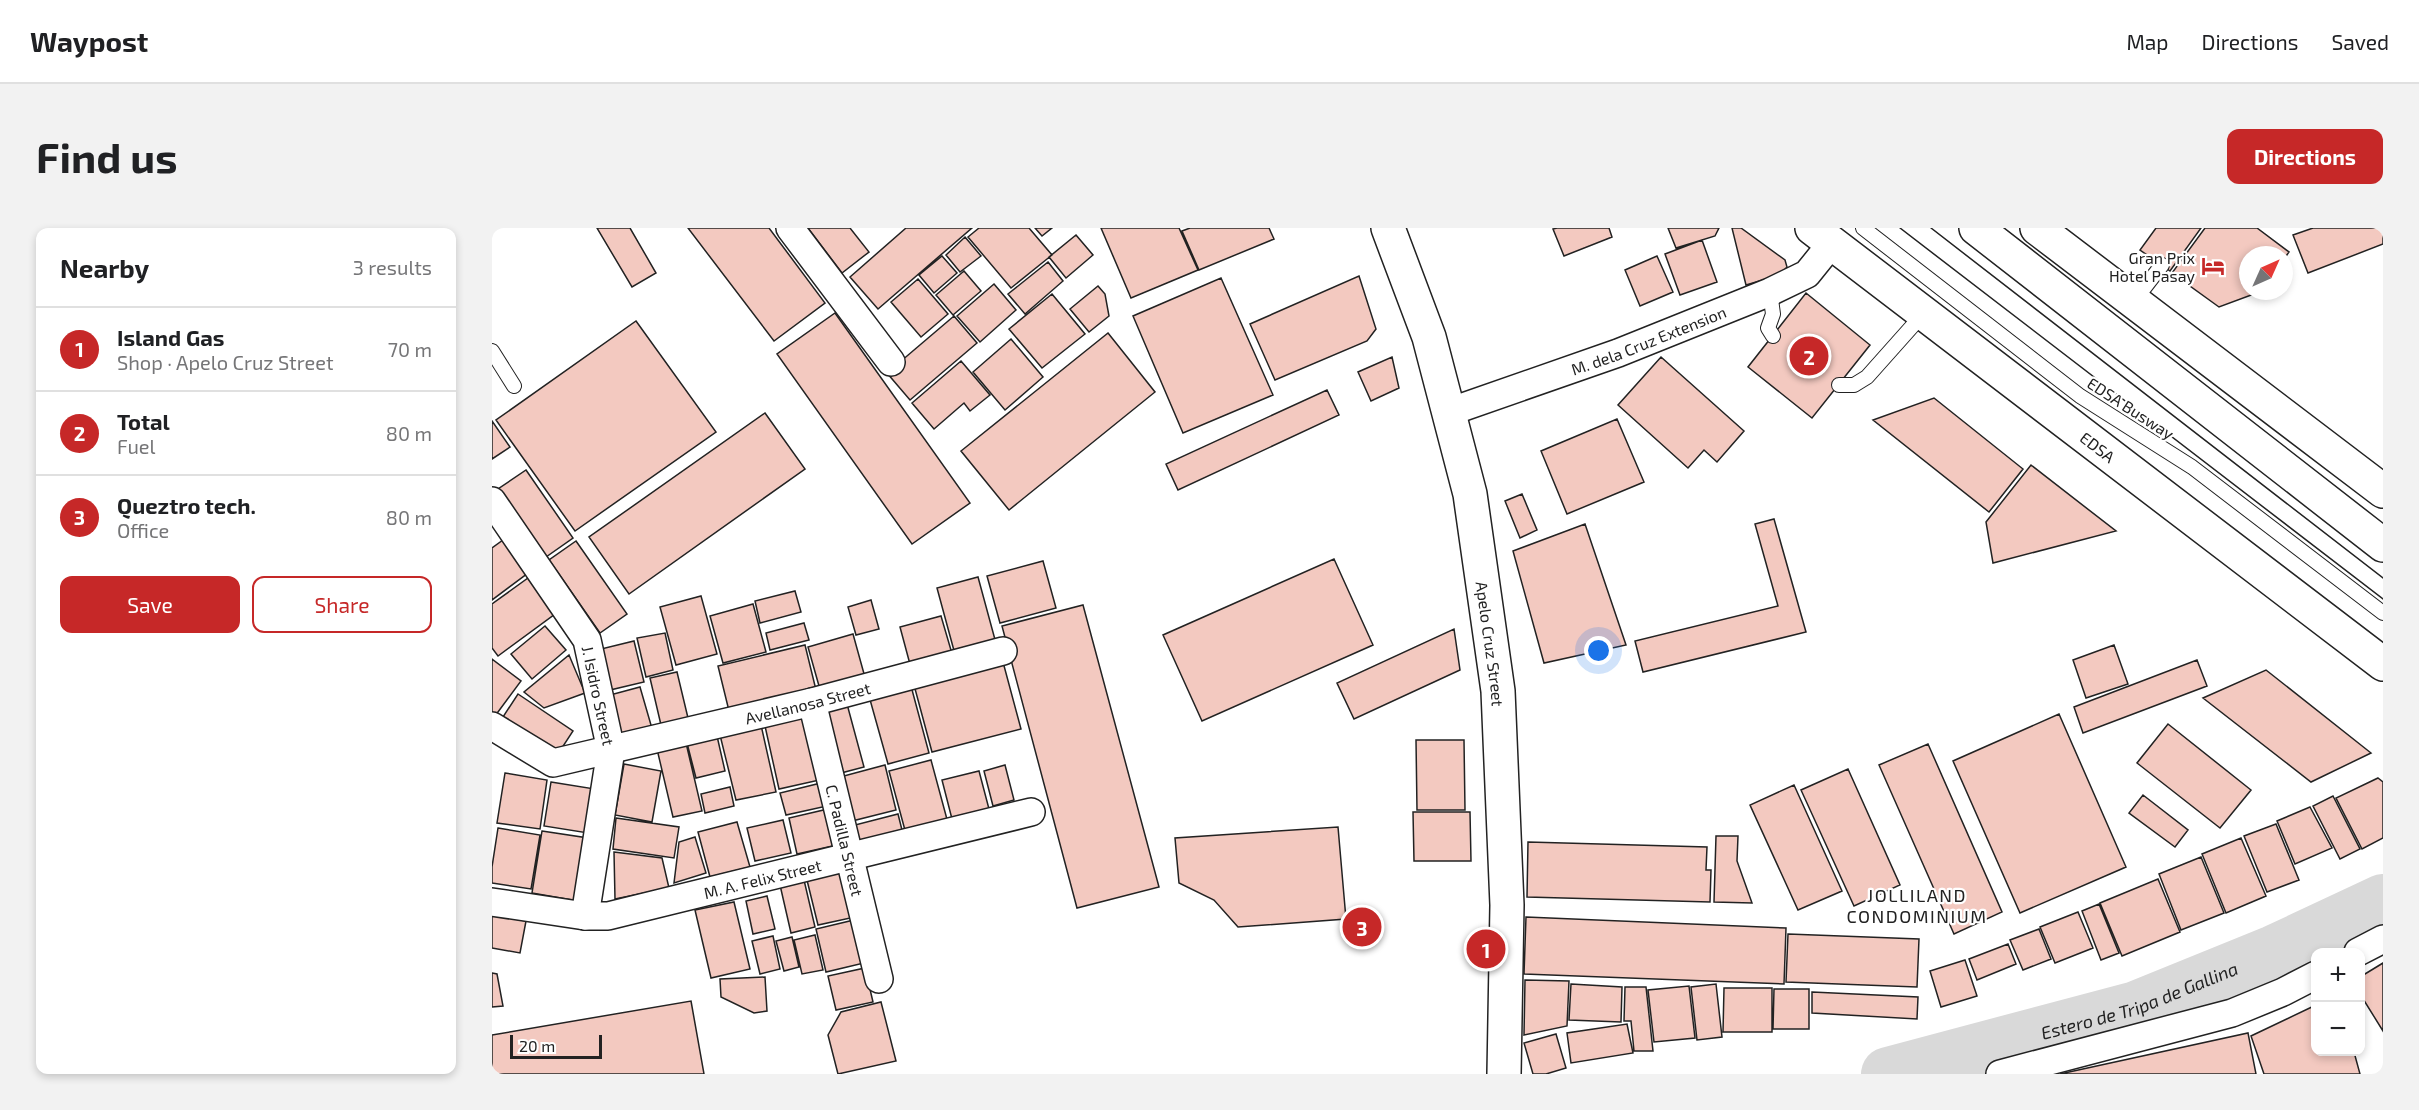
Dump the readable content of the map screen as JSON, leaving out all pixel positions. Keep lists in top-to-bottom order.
{
  "streets": {
    "main road": ["EDSA", "Apelo Cruz Street"],
    "street": [
      "M. dela Cruz Extension",
      "J. Isidro Street",
      "Avellanosa Street",
      "C. Padilla Street",
      "M. A. Felix Street"
    ],
    "lane": ["EDSA Busway"]
  },
  "crossings": [
    ["M. dela Cruz Extension", "EDSA"],
    ["M. dela Cruz Extension", "Apelo Cruz Street"],
    ["J. Isidro Street", "Avellanosa Street"],
    ["J. Isidro Street", "M. A. Felix Street"],
    ["Avellanosa Street", "C. Padilla Street"],
    ["C. Padilla Street", "M. A. Felix Street"]
  ],
  "districts": ["JOLLILAND CONDOMINIUM"],
  "water": ["Estero de Tripa de Gallina"],
  "places": {
    "hotel": ["Gran Prix Hotel Pasay"]
  },
  "scale_bar": "20 m",
  "north": "top right",
  "page": {
    "header": "Waypost",
    "nav": ["Map", "Directions", "Saved"],
    "buttons": [
      "Directions",
      ["Save", "Share"]
    ],
    "title": "Find us",
    "heading": ["Nearby", "3 results"],
    "list": [
      {
        "mark": "1",
        "name": "Island Gas",
        "note": "Shop · Apelo Cruz Street",
        "value": "70 m"
      },
      {
        "mark": "2",
        "name": "Total",
        "note": "Fuel",
        "value": "80 m"
      },
      {
        "mark": "3",
        "name": "Queztro tech.",
        "note": "Office",
        "value": "80 m"
      }
    ],
    "pins": ["2", "3", "1"],
    "map_buttons": ["+", "−"],
    "scale": "20 m"
  }
}
